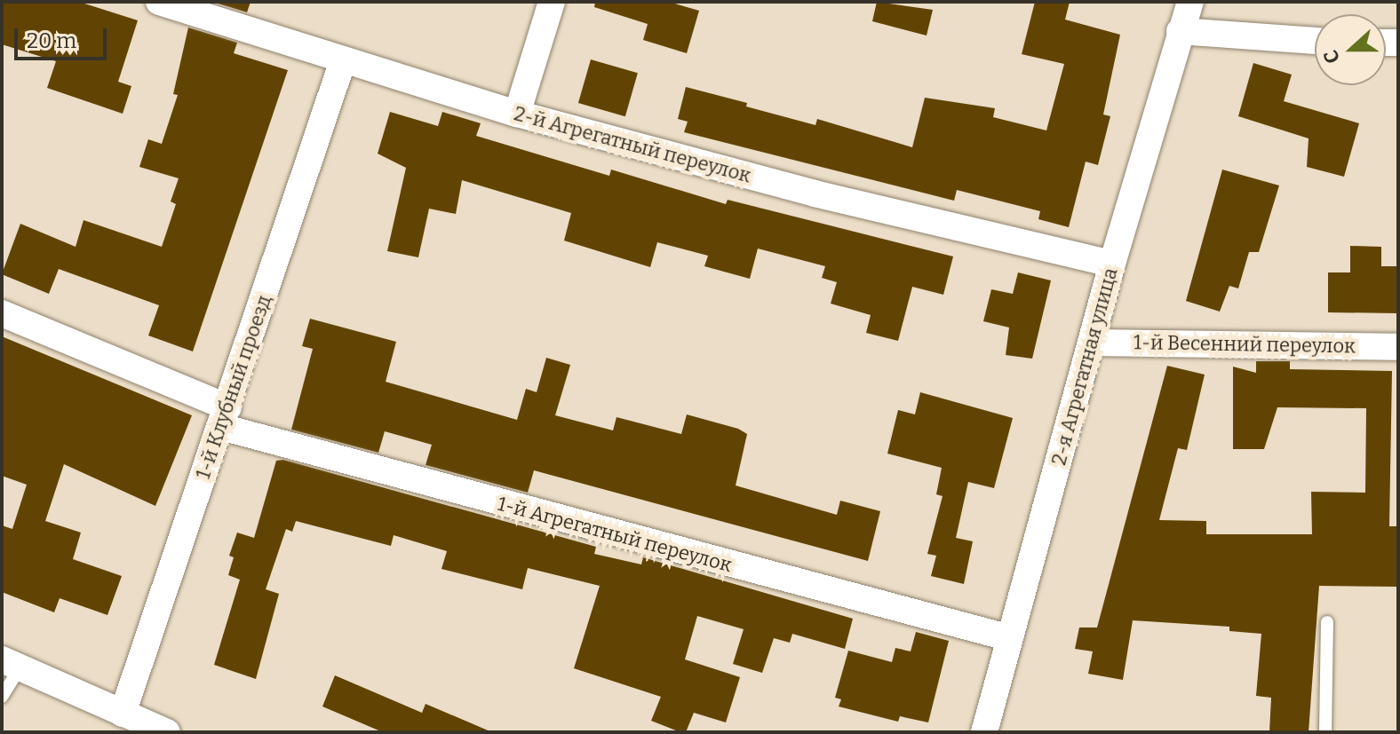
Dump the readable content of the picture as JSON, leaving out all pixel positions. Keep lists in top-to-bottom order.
{
  "streets": {
    "street": [
      "2-й Агрегатный переулок",
      "1-й Весенний переулок",
      "2-я Агрегатная улица",
      "1-й Клубный проезд",
      "1-й Агрегатный переулок"
    ]
  },
  "crossings": [
    ["2-й Агрегатный переулок", "2-я Агрегатная улица"],
    ["2-й Агрегатный переулок", "1-й Клубный проезд"],
    ["1-й Весенний переулок", "2-я Агрегатная улица"],
    ["2-я Агрегатная улица", "1-й Агрегатный переулок"],
    ["1-й Клубный проезд", "1-й Агрегатный переулок"]
  ],
  "scale_bar": "20 m",
  "north": "left"
}
